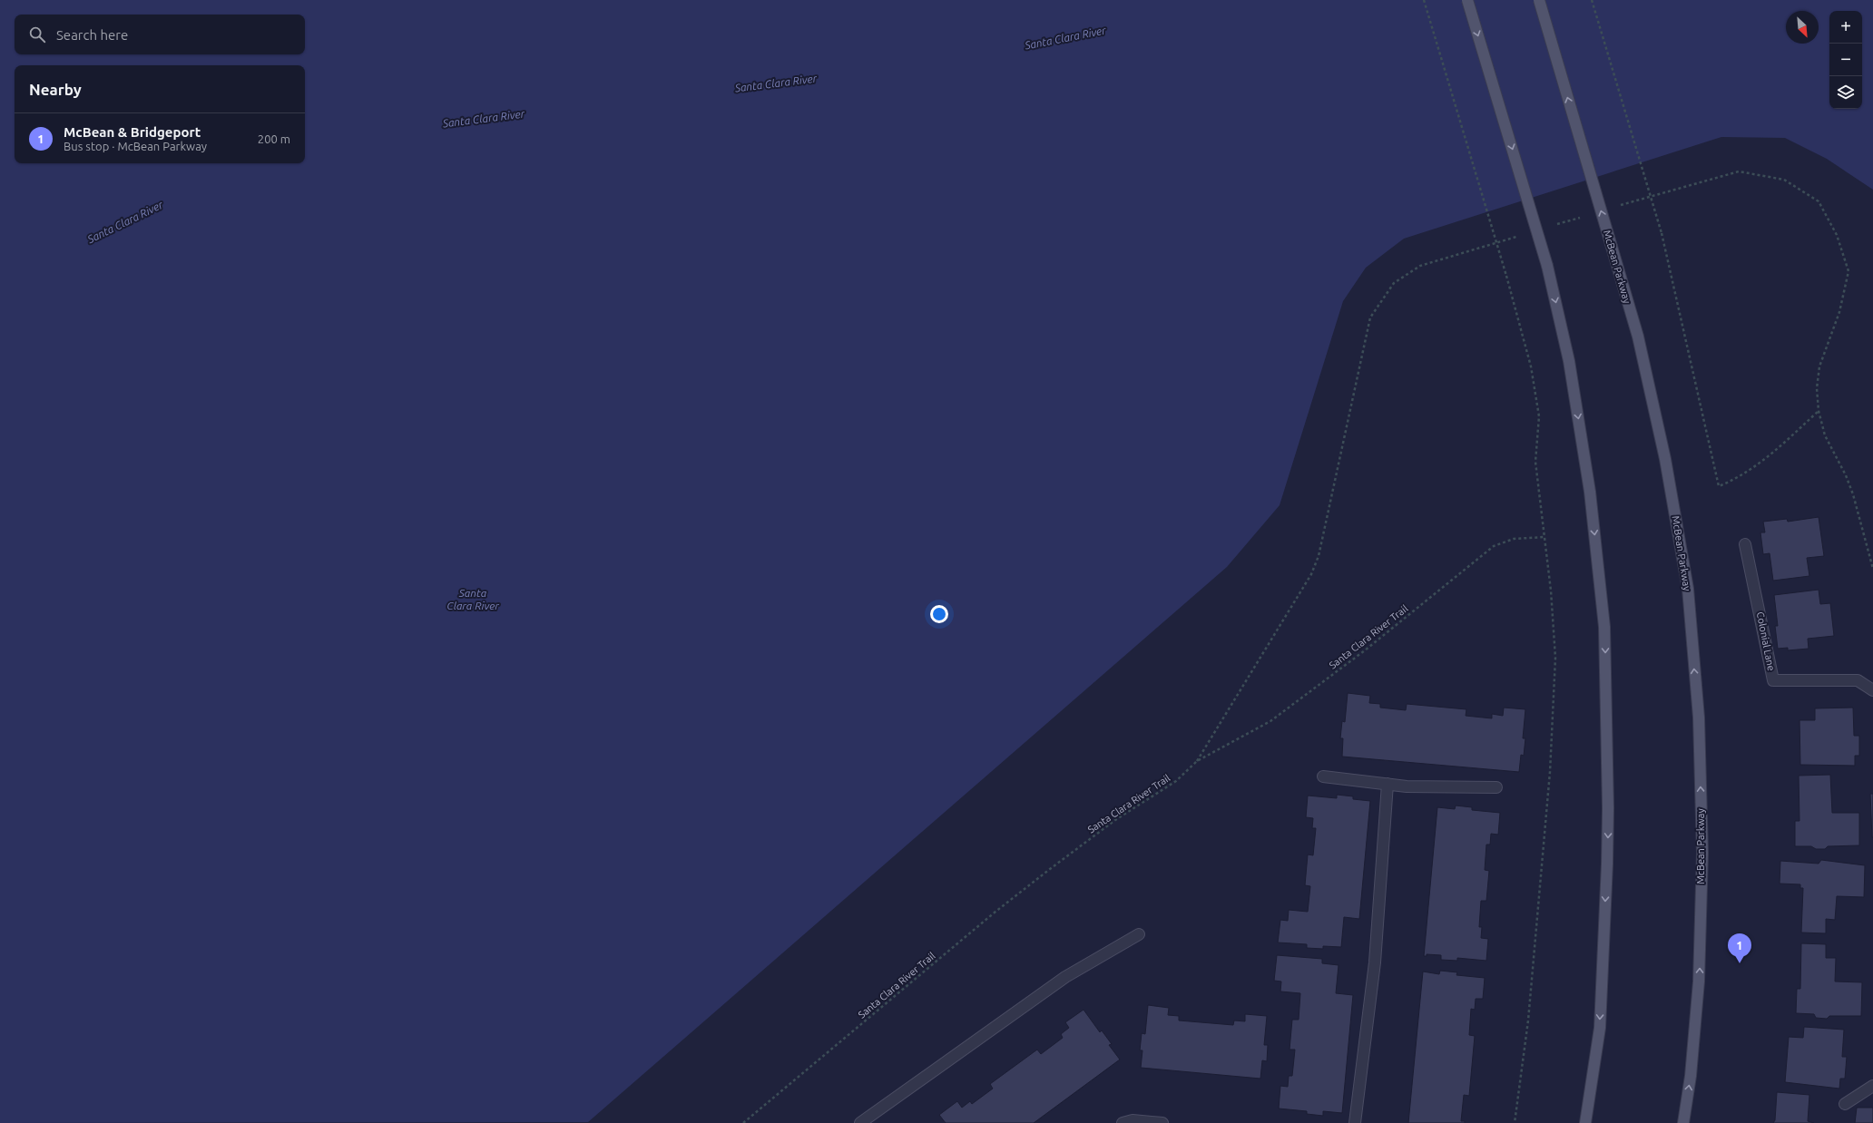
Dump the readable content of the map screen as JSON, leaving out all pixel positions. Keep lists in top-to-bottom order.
{
  "streets": {
    "main road": ["McBean Parkway"],
    "street": ["Colonial Lane"],
    "path": ["Santa Clara River Trail"]
  },
  "water": ["Santa Clara River"],
  "north": "bottom right",
  "page": {
    "map_buttons": ["+", "−"],
    "search": "Search here",
    "heading": "Nearby",
    "list": [
      {
        "mark": "1",
        "name": "McBean & Bridgeport",
        "note": "Bus stop · McBean Parkway",
        "value": "200 m"
      }
    ],
    "pins": "1"
  }
}
